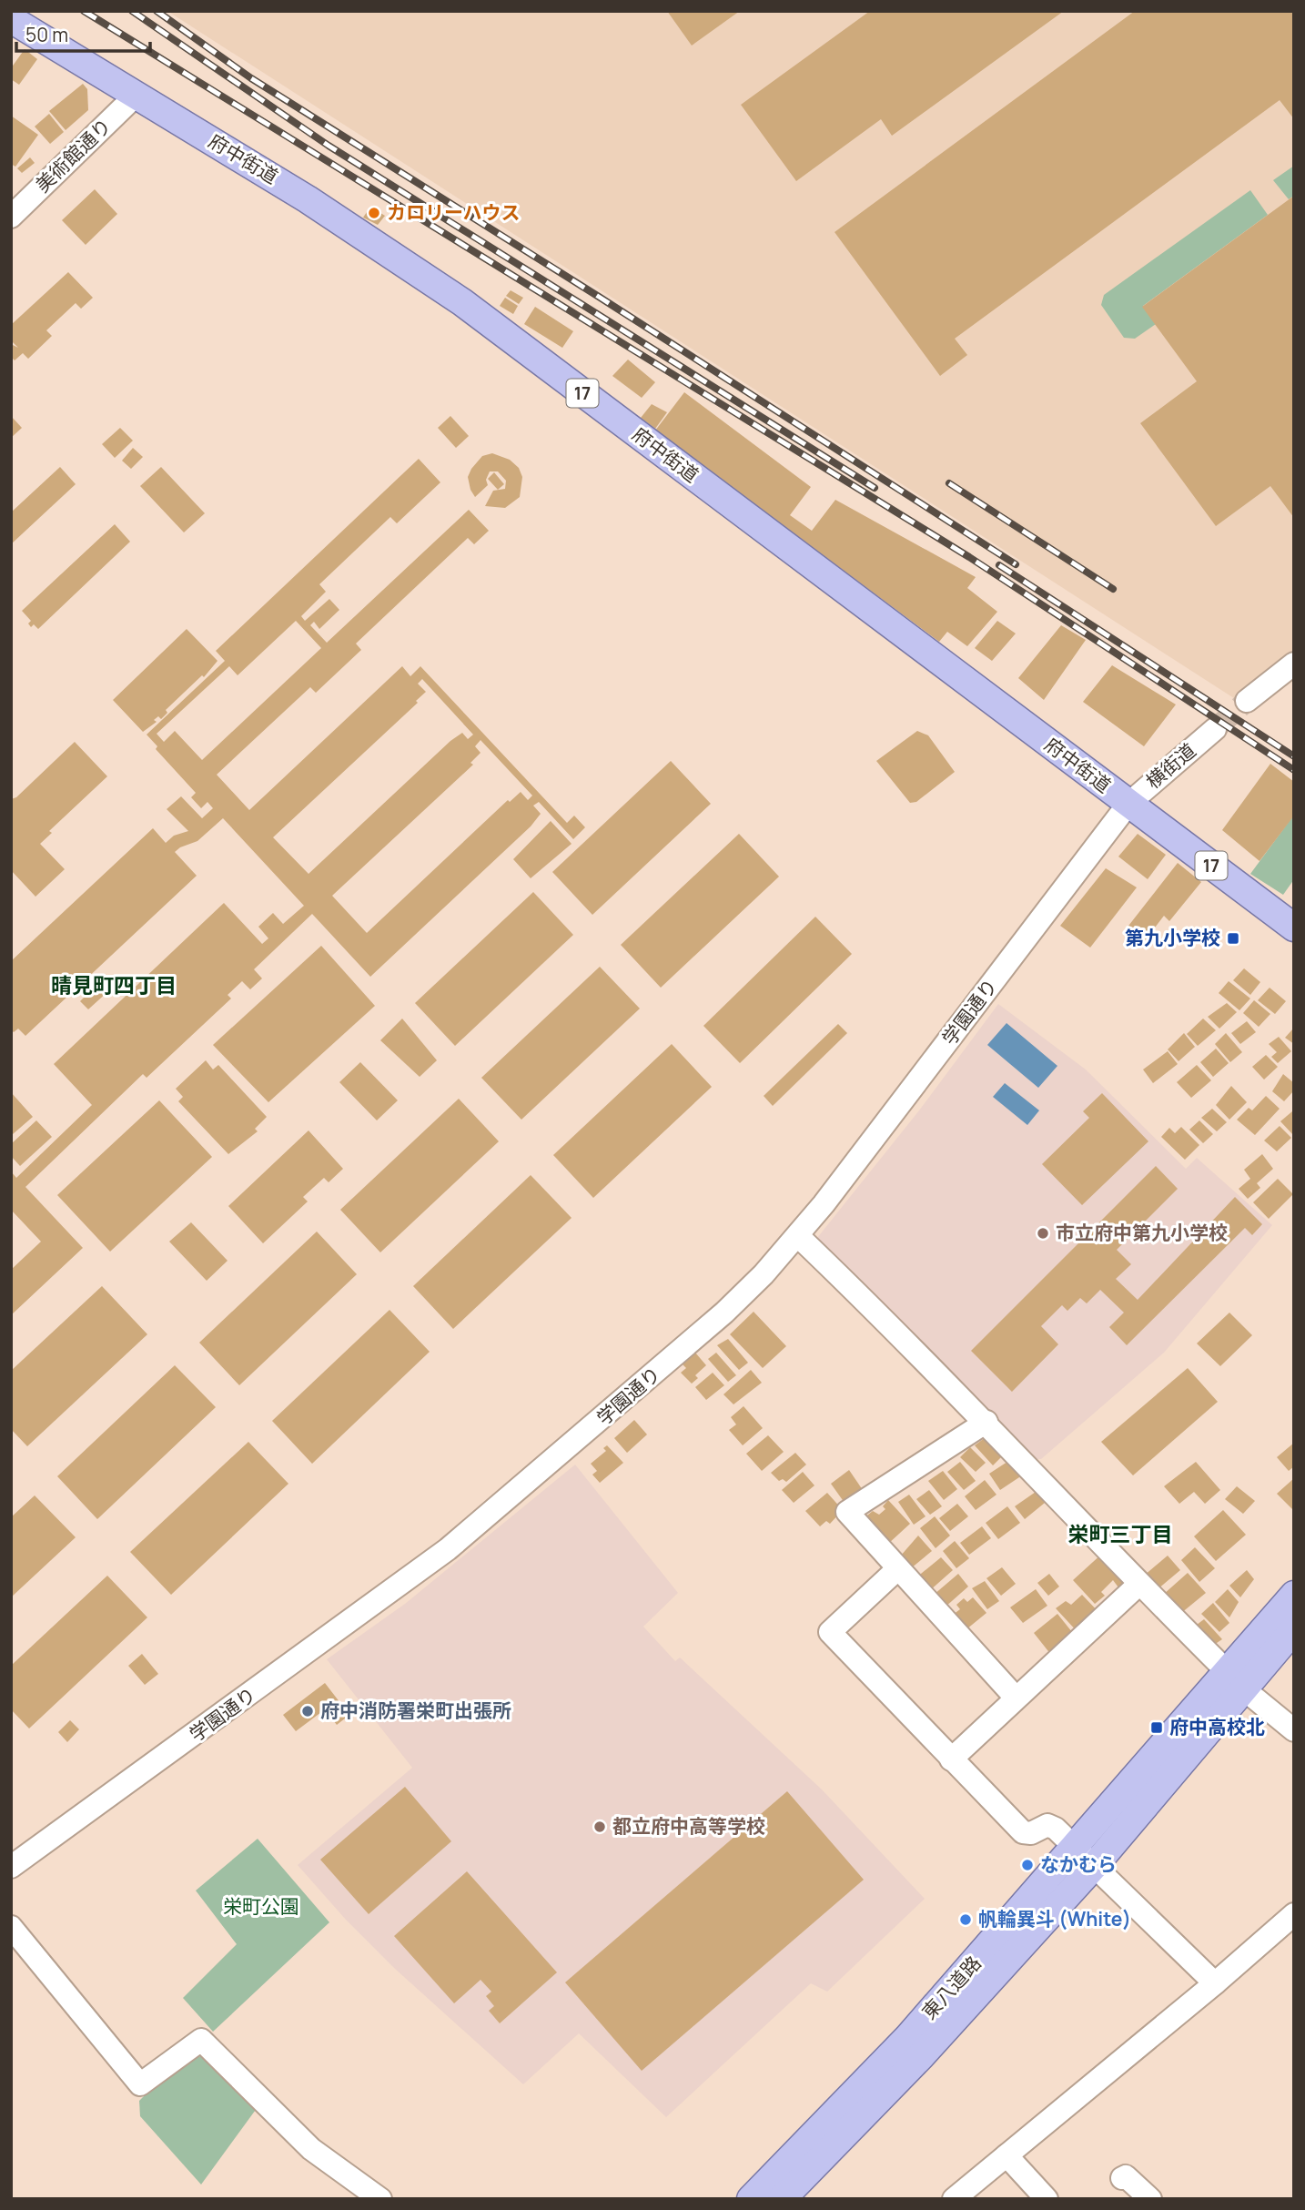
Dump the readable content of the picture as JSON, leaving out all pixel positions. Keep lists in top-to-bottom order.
{
  "streets": {
    "main road": ["府中街道", "17", "東八道路"],
    "street": ["美術館通り", "横街道", "学園通り"]
  },
  "crossings": [
    ["美術館通り", "府中街道"],
    ["府中街道", "横街道"],
    ["府中街道", "学園通り"],
    ["横街道", "学園通り"]
  ],
  "districts": ["晴見町四丁目", "栄町三丁目"],
  "parks": ["栄町公園"],
  "places": {
    "other": [
      "カロリーハウス",
      "市立府中第九小学校",
      "府中消防署栄町出張所",
      "都立府中高等学校",
      "なかむら",
      "帆輪異斗 (White)"
    ],
    "transit": ["第九小学校", "府中高校北"]
  },
  "scale_bar": "50 m"
}
